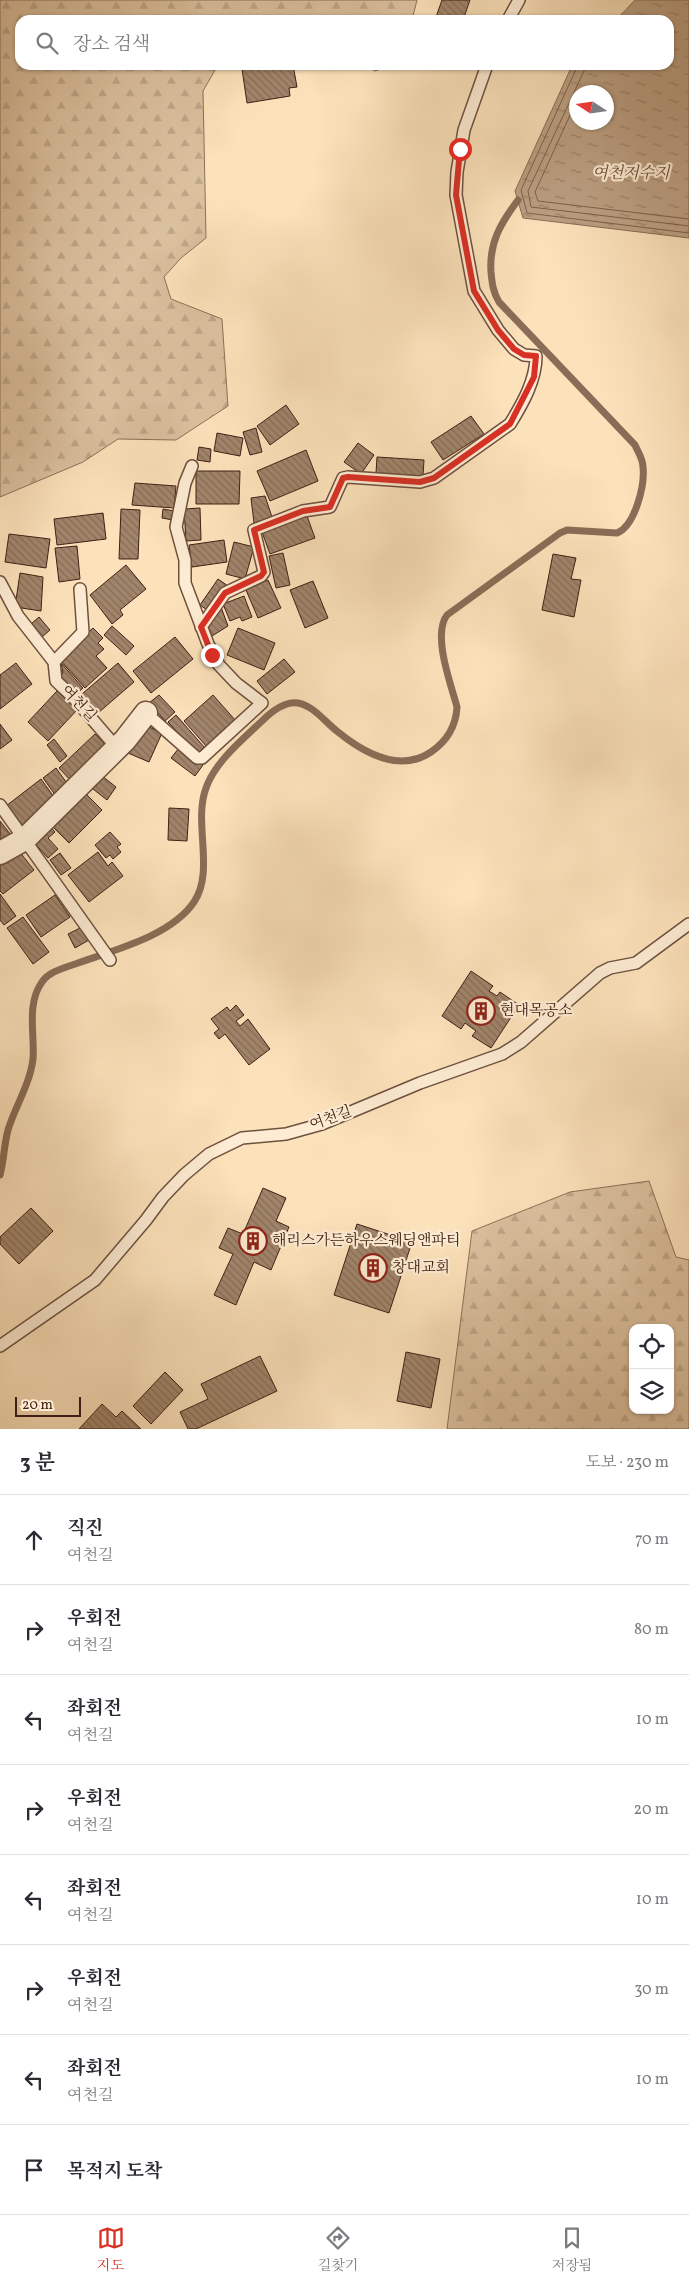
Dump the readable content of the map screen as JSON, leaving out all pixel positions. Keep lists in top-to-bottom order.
{
  "streets": {
    "lane": ["여천길"]
  },
  "water": ["여천저수지"],
  "places": {
    "building": ["현대목공소", "해리스가든하우스웨딩앤파티", "창대교회"]
  },
  "scale_bar": "20 m",
  "north": "left",
  "page": {
    "search": "장소 검색",
    "scale": "20 m",
    "heading": ["3 분", "도보 · 230 m"],
    "list": [
      ["직진", "여천길", "70 m"],
      ["우회전", "여천길", "80 m"],
      ["좌회전", "여천길", "10 m"],
      ["우회전", "여천길", "20 m"],
      ["좌회전", "여천길", "10 m"],
      ["우회전", "여천길", "30 m"],
      ["좌회전", "여천길", "10 m"],
      "목적지 도착"
    ],
    "nav": ["지도", "길찾기", "저장됨"]
  }
}
